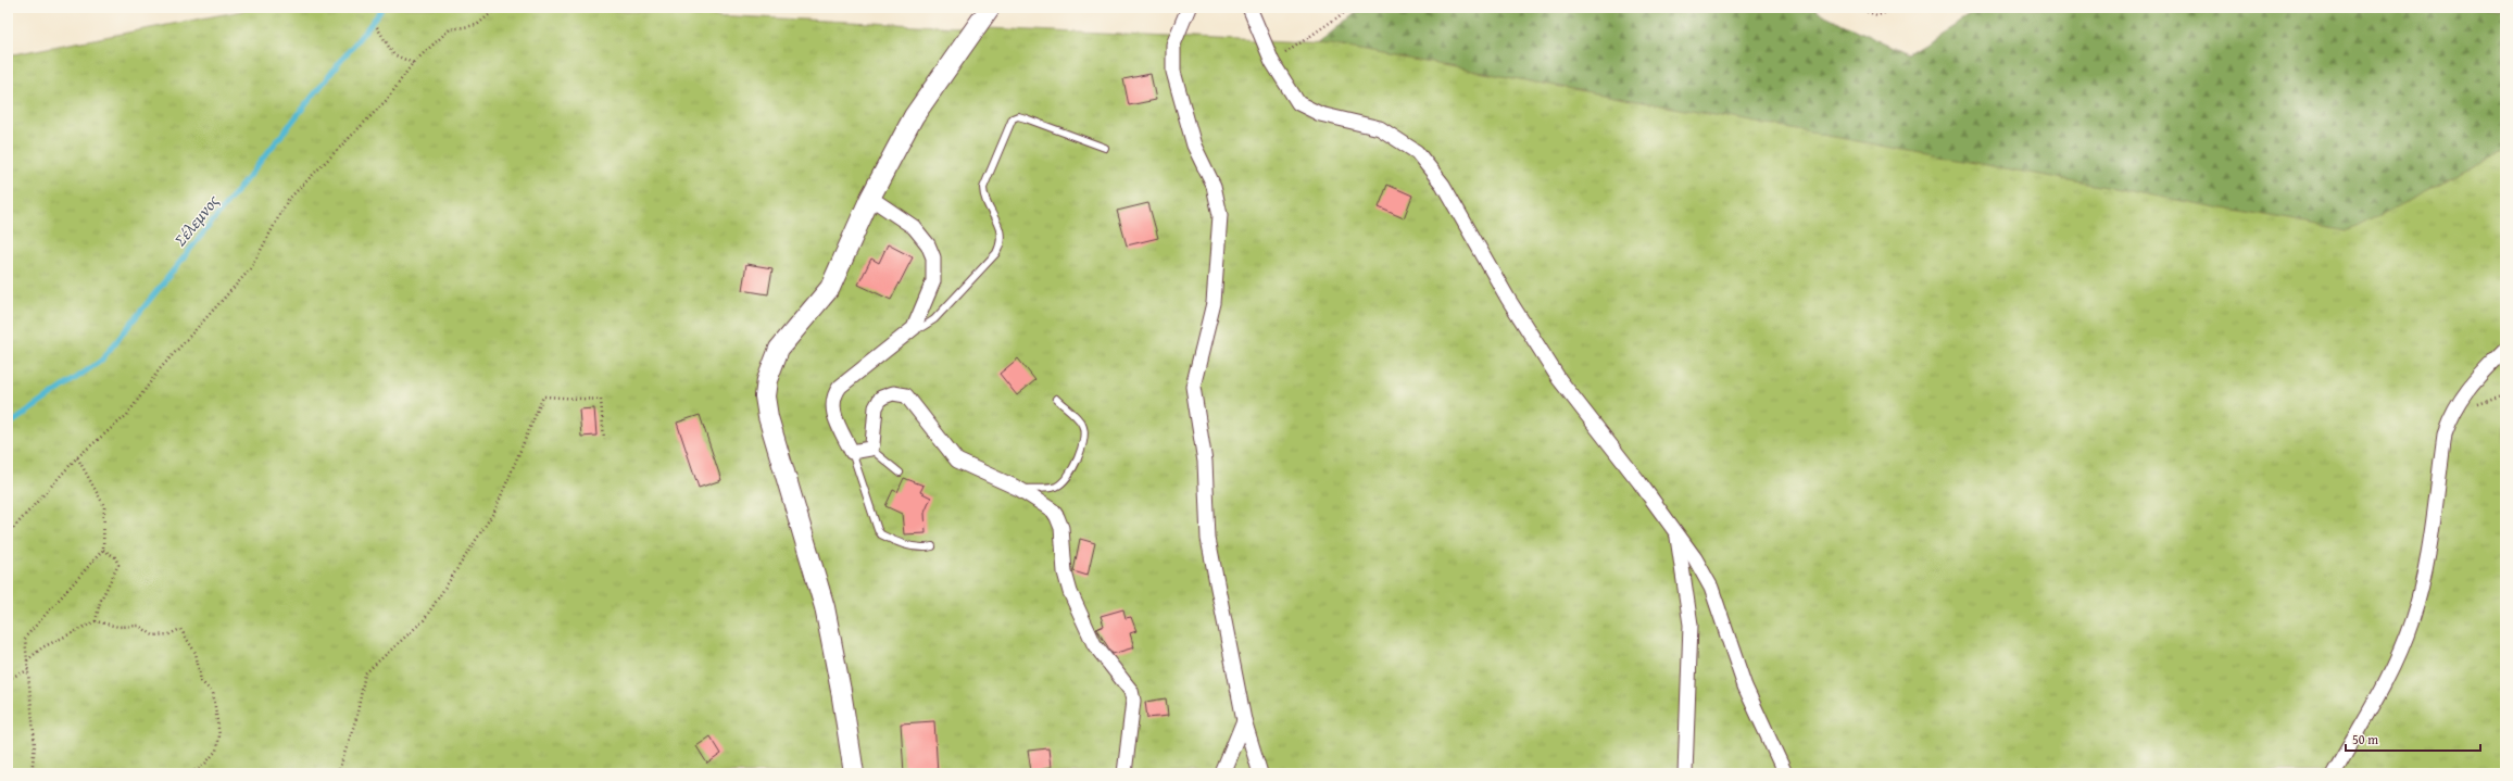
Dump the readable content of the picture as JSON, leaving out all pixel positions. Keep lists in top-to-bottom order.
{
  "water": ["Σέλεμνος"],
  "scale_bar": "50 m"
}
